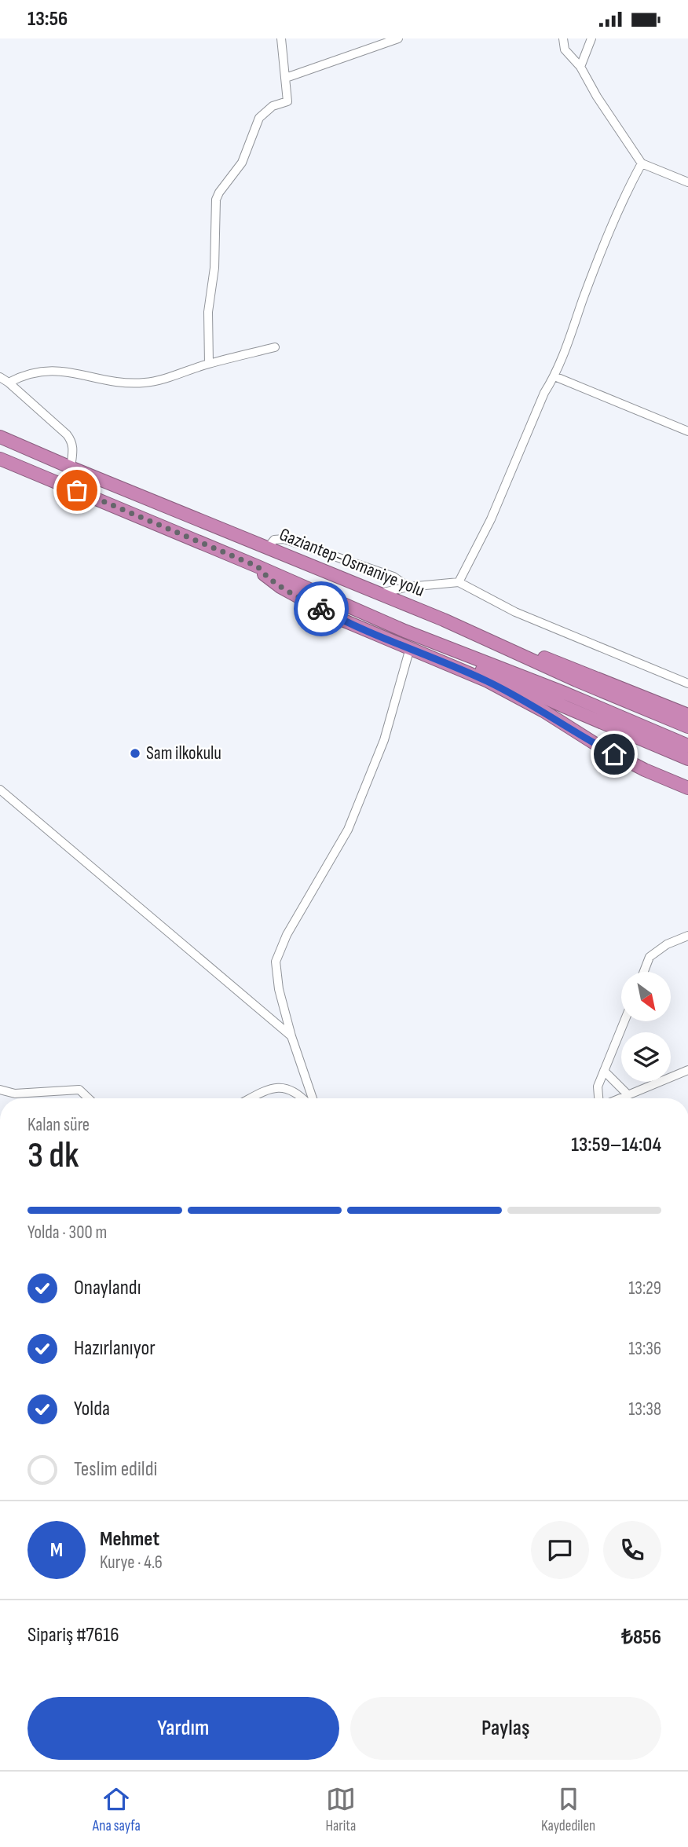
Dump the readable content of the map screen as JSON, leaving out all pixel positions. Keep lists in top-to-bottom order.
{
  "streets": {
    "highway": ["Gaziantep-Osmaniye yolu"]
  },
  "places": ["Sam ilkokulu"],
  "north": "bottom right",
  "page": {
    "status": "13:56",
    "heading": ["3 dk", "Kalan süre", "13:59–14:04"],
    "panel": [
      "Mehmet",
      "Kurye · 4.6",
      "Sipariş #7616",
      "₺856"
    ],
    "bar": "Yolda · 300 m",
    "list": [
      ["Onaylandı", "13:29"],
      ["Hazırlanıyor", "13:36"],
      ["Yolda", "13:38"],
      "Teslim edildi"
    ],
    "round": "M",
    "buttons": ["Yardım", "Paylaş"],
    "tabs": ["Ana sayfa", "Harita", "Kaydedilen"]
  }
}
